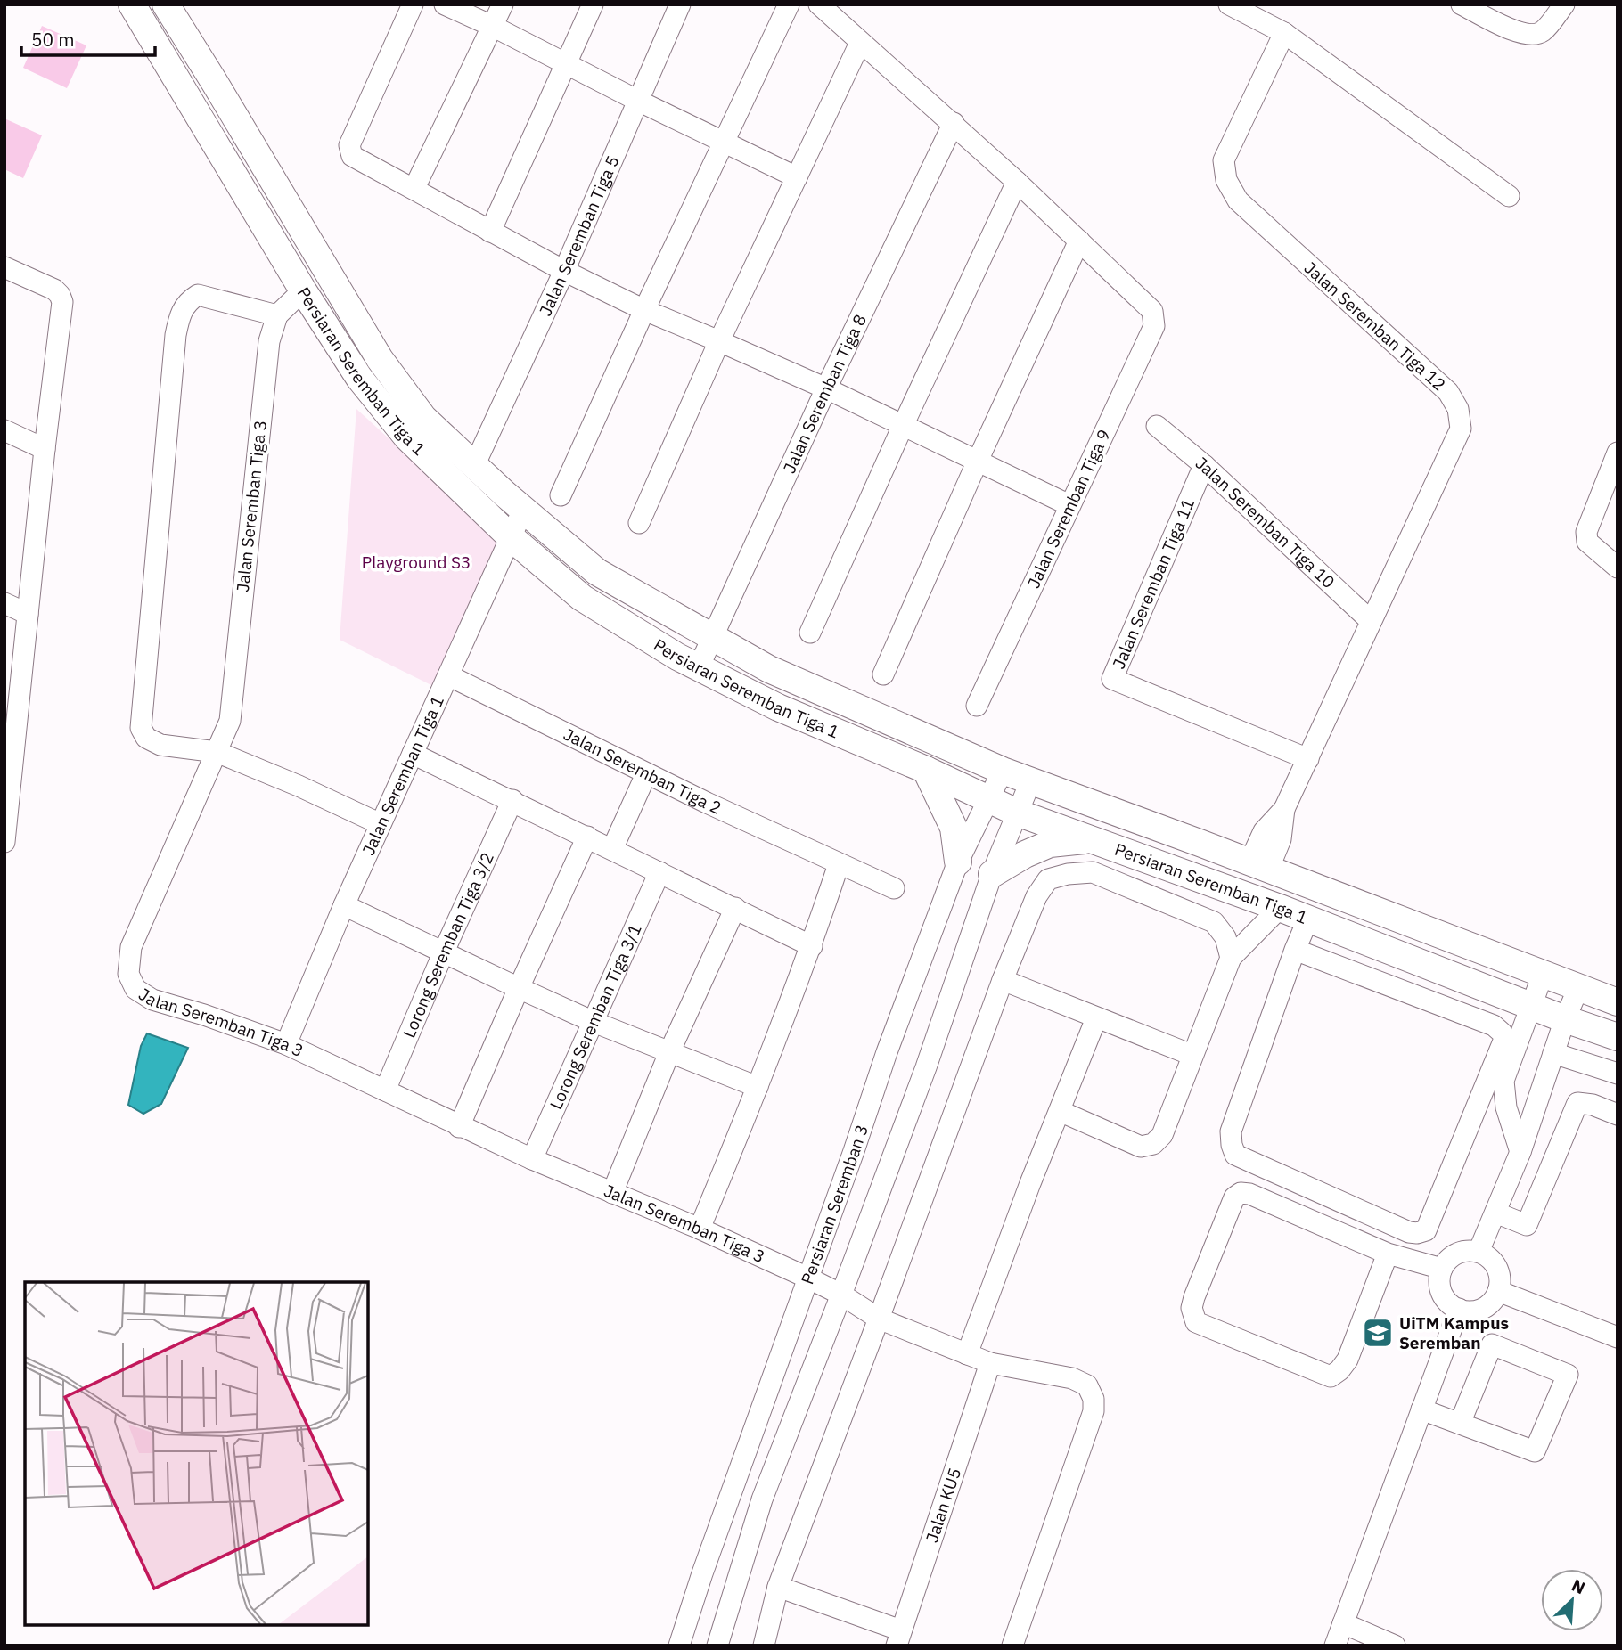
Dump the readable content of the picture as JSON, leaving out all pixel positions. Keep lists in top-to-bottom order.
{
  "streets": {
    "main road": ["Persiaran Seremban Tiga 1"],
    "street": [
      "Jalan Seremban Tiga 5",
      "Jalan Seremban Tiga 12",
      "Jalan Seremban Tiga 8",
      "Jalan Seremban Tiga 3",
      "Jalan Seremban Tiga 9",
      "Jalan Seremban Tiga 10",
      "Jalan Seremban Tiga 11",
      "Jalan Seremban Tiga 2",
      "Jalan Seremban Tiga 1",
      "Lorong Seremban Tiga 3/2",
      "Lorong Seremban Tiga 3/1",
      "Persiaran Seremban 3",
      "Jalan KU5"
    ]
  },
  "crossings": [
    ["Jalan Seremban Tiga 5", "Persiaran Seremban Tiga 1"],
    ["Jalan Seremban Tiga 12", "Persiaran Seremban Tiga 1"],
    ["Jalan Seremban Tiga 12", "Jalan Seremban Tiga 10"],
    ["Jalan Seremban Tiga 12", "Jalan Seremban Tiga 11"],
    ["Persiaran Seremban Tiga 1", "Jalan Seremban Tiga 8"],
    ["Persiaran Seremban Tiga 1", "Jalan Seremban Tiga 1"],
    ["Persiaran Seremban Tiga 1", "Persiaran Seremban 3"],
    ["Jalan Seremban Tiga 3", "Jalan Seremban Tiga 1"],
    ["Jalan Seremban Tiga 3", "Lorong Seremban Tiga 3/2"],
    ["Jalan Seremban Tiga 3", "Lorong Seremban Tiga 3/1"],
    ["Jalan Seremban Tiga 3", "Persiaran Seremban 3"],
    ["Jalan Seremban Tiga 3", "Jalan KU5"],
    ["Jalan Seremban Tiga 10", "Jalan Seremban Tiga 11"],
    ["Jalan Seremban Tiga 2", "Jalan Seremban Tiga 1"]
  ],
  "parks": ["Playground S3"],
  "places": {
    "school or university": ["UiTM Kampus Seremban"]
  },
  "scale_bar": "50 m",
  "north": "top right"
}
